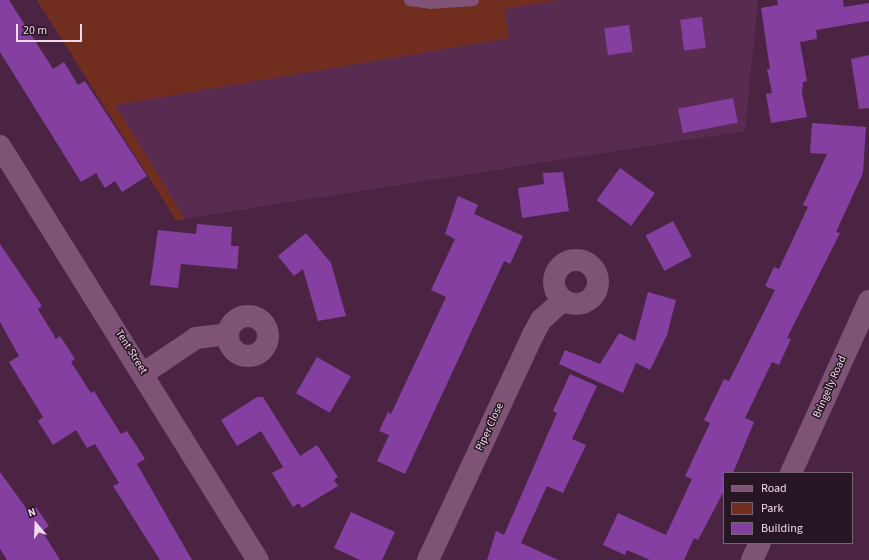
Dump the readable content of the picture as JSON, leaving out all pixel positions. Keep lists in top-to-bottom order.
{
  "streets": {
    "street": ["Tent Street", "Bringelly Road", "Piper Close"]
  },
  "legend": ["Road", "Park", "Building"],
  "scale_bar": "20 m",
  "north": "top"
}
